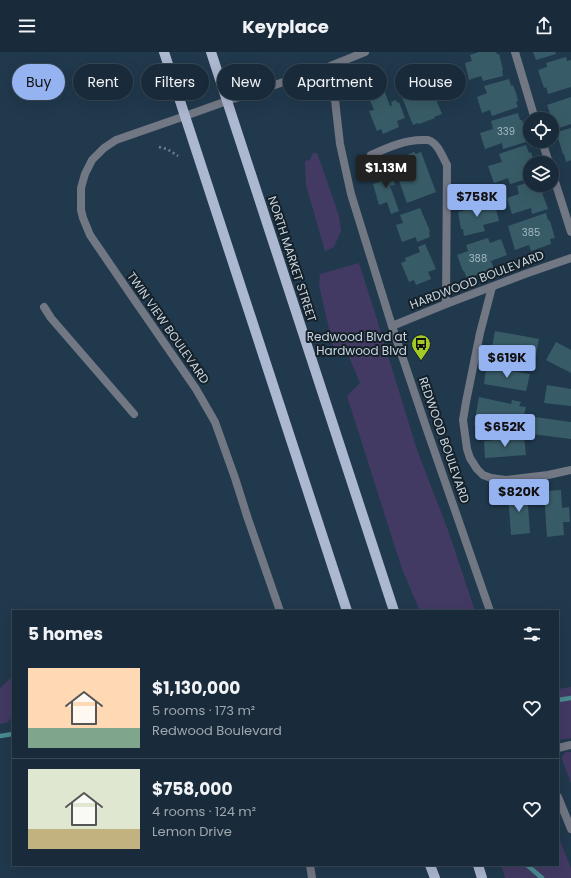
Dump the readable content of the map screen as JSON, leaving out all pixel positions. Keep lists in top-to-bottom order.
{
  "streets": {
    "main road": ["NORTH MARKET STREET"],
    "street": ["HARDWOOD BOULEVARD", "TWIN VIEW BOULEVARD", "REDWOOD BOULEVARD"]
  },
  "crossings": [
    ["NORTH MARKET STREET", "TWIN VIEW BOULEVARD"],
    ["HARDWOOD BOULEVARD", "REDWOOD BOULEVARD"]
  ],
  "places": {
    "bus stop": ["Redwood Blvd at Hardwood Blvd"]
  },
  "house_numbers": ["339", "385", "388"],
  "page": {
    "header": "Keyplace",
    "chip": [
      "Buy",
      "Rent",
      "Filters",
      "New",
      "Apartment",
      "House"
    ],
    "price": [
      "$1.13M",
      "$758K",
      "$619K",
      "$652K",
      "$820K"
    ],
    "heading": "5 homes",
    "list": [
      {
        "name": "$1,130,000",
        "note": "5 rooms · 173 m² · Redwood Boulevard"
      },
      {
        "name": "$758,000",
        "note": "4 rooms · 124 m² · Lemon Drive"
      }
    ]
  }
}
